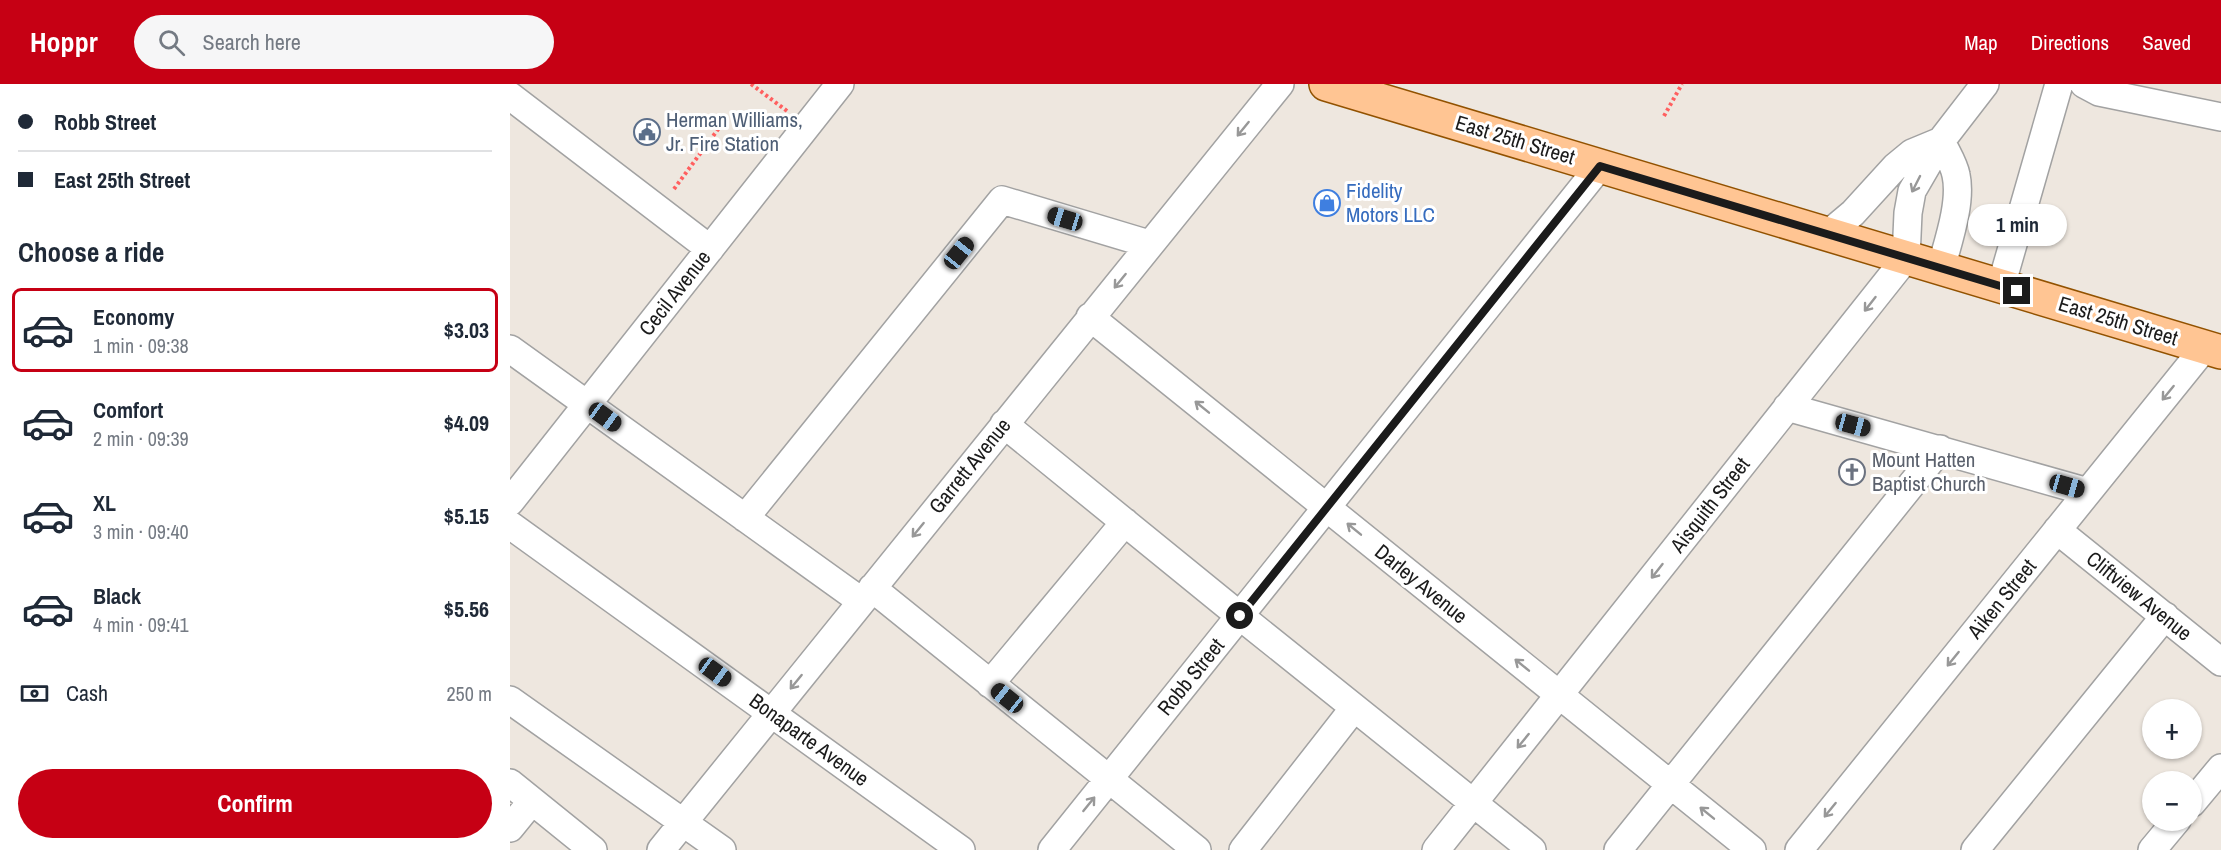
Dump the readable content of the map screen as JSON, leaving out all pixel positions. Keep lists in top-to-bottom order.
{
  "streets": {
    "main road": ["East 25th Street"],
    "street": [
      "Cecil Avenue",
      "Garrett Avenue",
      "Aisquith Street",
      "Darley Avenue",
      "Cliftview Avenue",
      "Aiken Street",
      "Robb Street",
      "Bonaparte Avenue"
    ]
  },
  "crossings": [
    ["East 25th Street", "Aisquith Street"],
    ["East 25th Street", "Aiken Street"],
    ["East 25th Street", "Robb Street"],
    ["Garrett Avenue", "Darley Avenue"],
    ["Garrett Avenue", "Bonaparte Avenue"],
    ["Aisquith Street", "Darley Avenue"],
    ["Darley Avenue", "Robb Street"],
    ["Cliftview Avenue", "Aiken Street"]
  ],
  "places": {
    "public building": ["Herman Williams, Jr. Fire Station"],
    "shop": ["Fidelity Motors LLC"],
    "church": ["Mount Hatten Baptist Church"]
  },
  "page": {
    "header": "Hoppr",
    "search": "Search here",
    "nav": ["Map", "Directions", "Saved"],
    "banner": ["Robb Street", "East 25th Street"],
    "bubble": "1 min",
    "heading": "Choose a ride",
    "list": [
      {
        "name": "Economy",
        "note": "1 min · 09:38",
        "value": "$3.03"
      },
      {
        "name": "Comfort",
        "note": "2 min · 09:39",
        "value": "$4.09"
      },
      {
        "name": "XL",
        "note": "3 min · 09:40",
        "value": "$5.15"
      },
      {
        "name": "Black",
        "note": "4 min · 09:41",
        "value": "$5.56"
      }
    ],
    "pay": ["Cash", "250 m"],
    "map_buttons": ["+", "−"],
    "buttons": "Confirm"
  }
}
